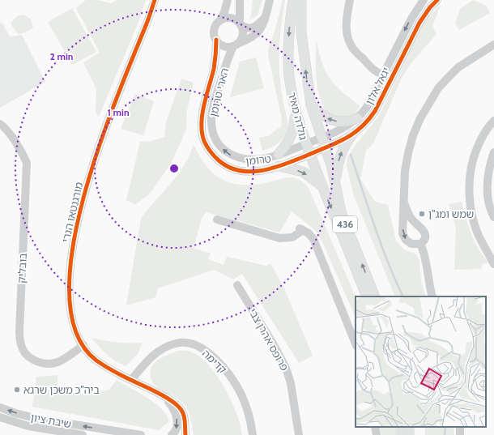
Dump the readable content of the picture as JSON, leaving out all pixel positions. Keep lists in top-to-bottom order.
{
  "streets": {
    "main road": ["גולדה מאיר", "436"],
    "street": [
      "יגאל אלון",
      "הארי טרומן",
      "טרומן",
      "מורגנטאו הנרי",
      "בובליק",
      "פרופס אהרן צבי",
      "קדימה",
      "שיבת ציון"
    ]
  },
  "crossings": [
    ["יגאל אלון", "הארי טרומן"],
    ["יגאל אלון", "גולדה מאיר"],
    ["הארי טרומן", "גולדה מאיר"],
    ["הארי טרומן", "טרומן"],
    ["מורגנטאו הנרי", "בובליק"],
    ["מורגנטאו הנרי", "קדימה"]
  ],
  "places": ["שמש ומג\"ן", "ביה\"כ משכן שרגא"],
  "rings": ["2 min", "1 min"]
}
